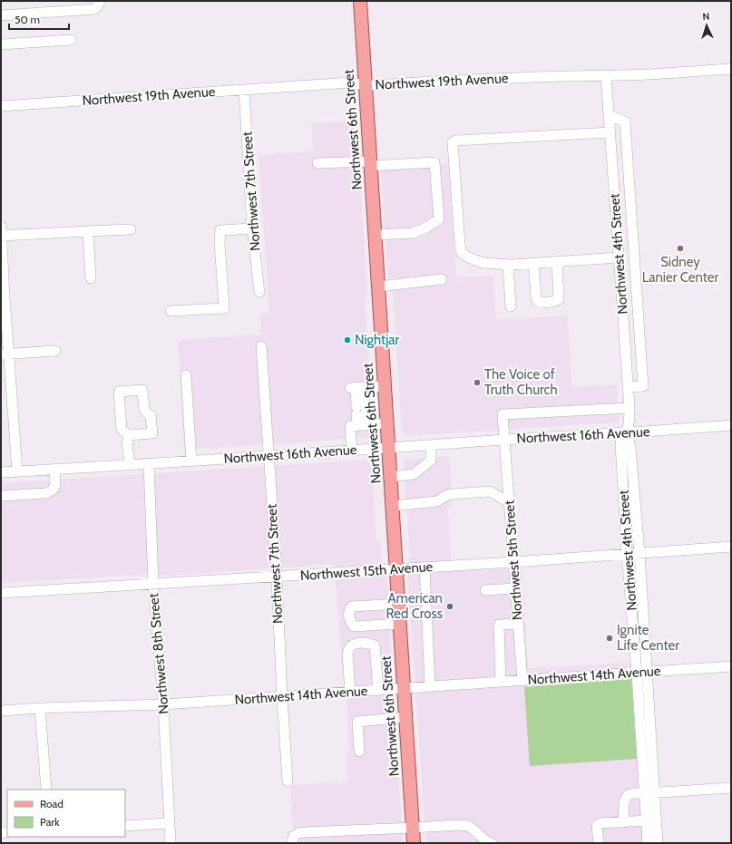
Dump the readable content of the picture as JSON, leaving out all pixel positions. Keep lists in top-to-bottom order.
{
  "streets": {
    "main road": ["Northwest 6th Street"],
    "street": [
      "Northwest 19th Avenue",
      "Northwest 7th Street",
      "Northwest 4th Street",
      "Northwest 16th Avenue",
      "Northwest 5th Street",
      "Northwest 15th Avenue",
      "Northwest 8th Street",
      "Northwest 14th Avenue"
    ]
  },
  "crossings": [
    ["Northwest 19th Avenue", "Northwest 6th Street"],
    ["Northwest 19th Avenue", "Northwest 7th Street"],
    ["Northwest 19th Avenue", "Northwest 4th Street"],
    ["Northwest 6th Street", "Northwest 16th Avenue"],
    ["Northwest 6th Street", "Northwest 15th Avenue"],
    ["Northwest 6th Street", "Northwest 14th Avenue"],
    ["Northwest 7th Street", "Northwest 16th Avenue"],
    ["Northwest 7th Street", "Northwest 15th Avenue"],
    ["Northwest 7th Street", "Northwest 14th Avenue"],
    ["Northwest 4th Street", "Northwest 16th Avenue"],
    ["Northwest 4th Street", "Northwest 5th Street"],
    ["Northwest 4th Street", "Northwest 15th Avenue"],
    ["Northwest 4th Street", "Northwest 14th Avenue"],
    ["Northwest 16th Avenue", "Northwest 5th Street"],
    ["Northwest 16th Avenue", "Northwest 8th Street"],
    ["Northwest 5th Street", "Northwest 15th Avenue"],
    ["Northwest 5th Street", "Northwest 14th Avenue"],
    ["Northwest 15th Avenue", "Northwest 8th Street"],
    ["Northwest 8th Street", "Northwest 14th Avenue"]
  ],
  "places": [
    "Sidney Lanier Center",
    "Nightjar",
    "The Voice of Truth Church",
    "American Red Cross",
    "Ignite Life Center"
  ],
  "legend": ["Road", "Park"],
  "scale_bar": "50 m",
  "north": "top"
}
